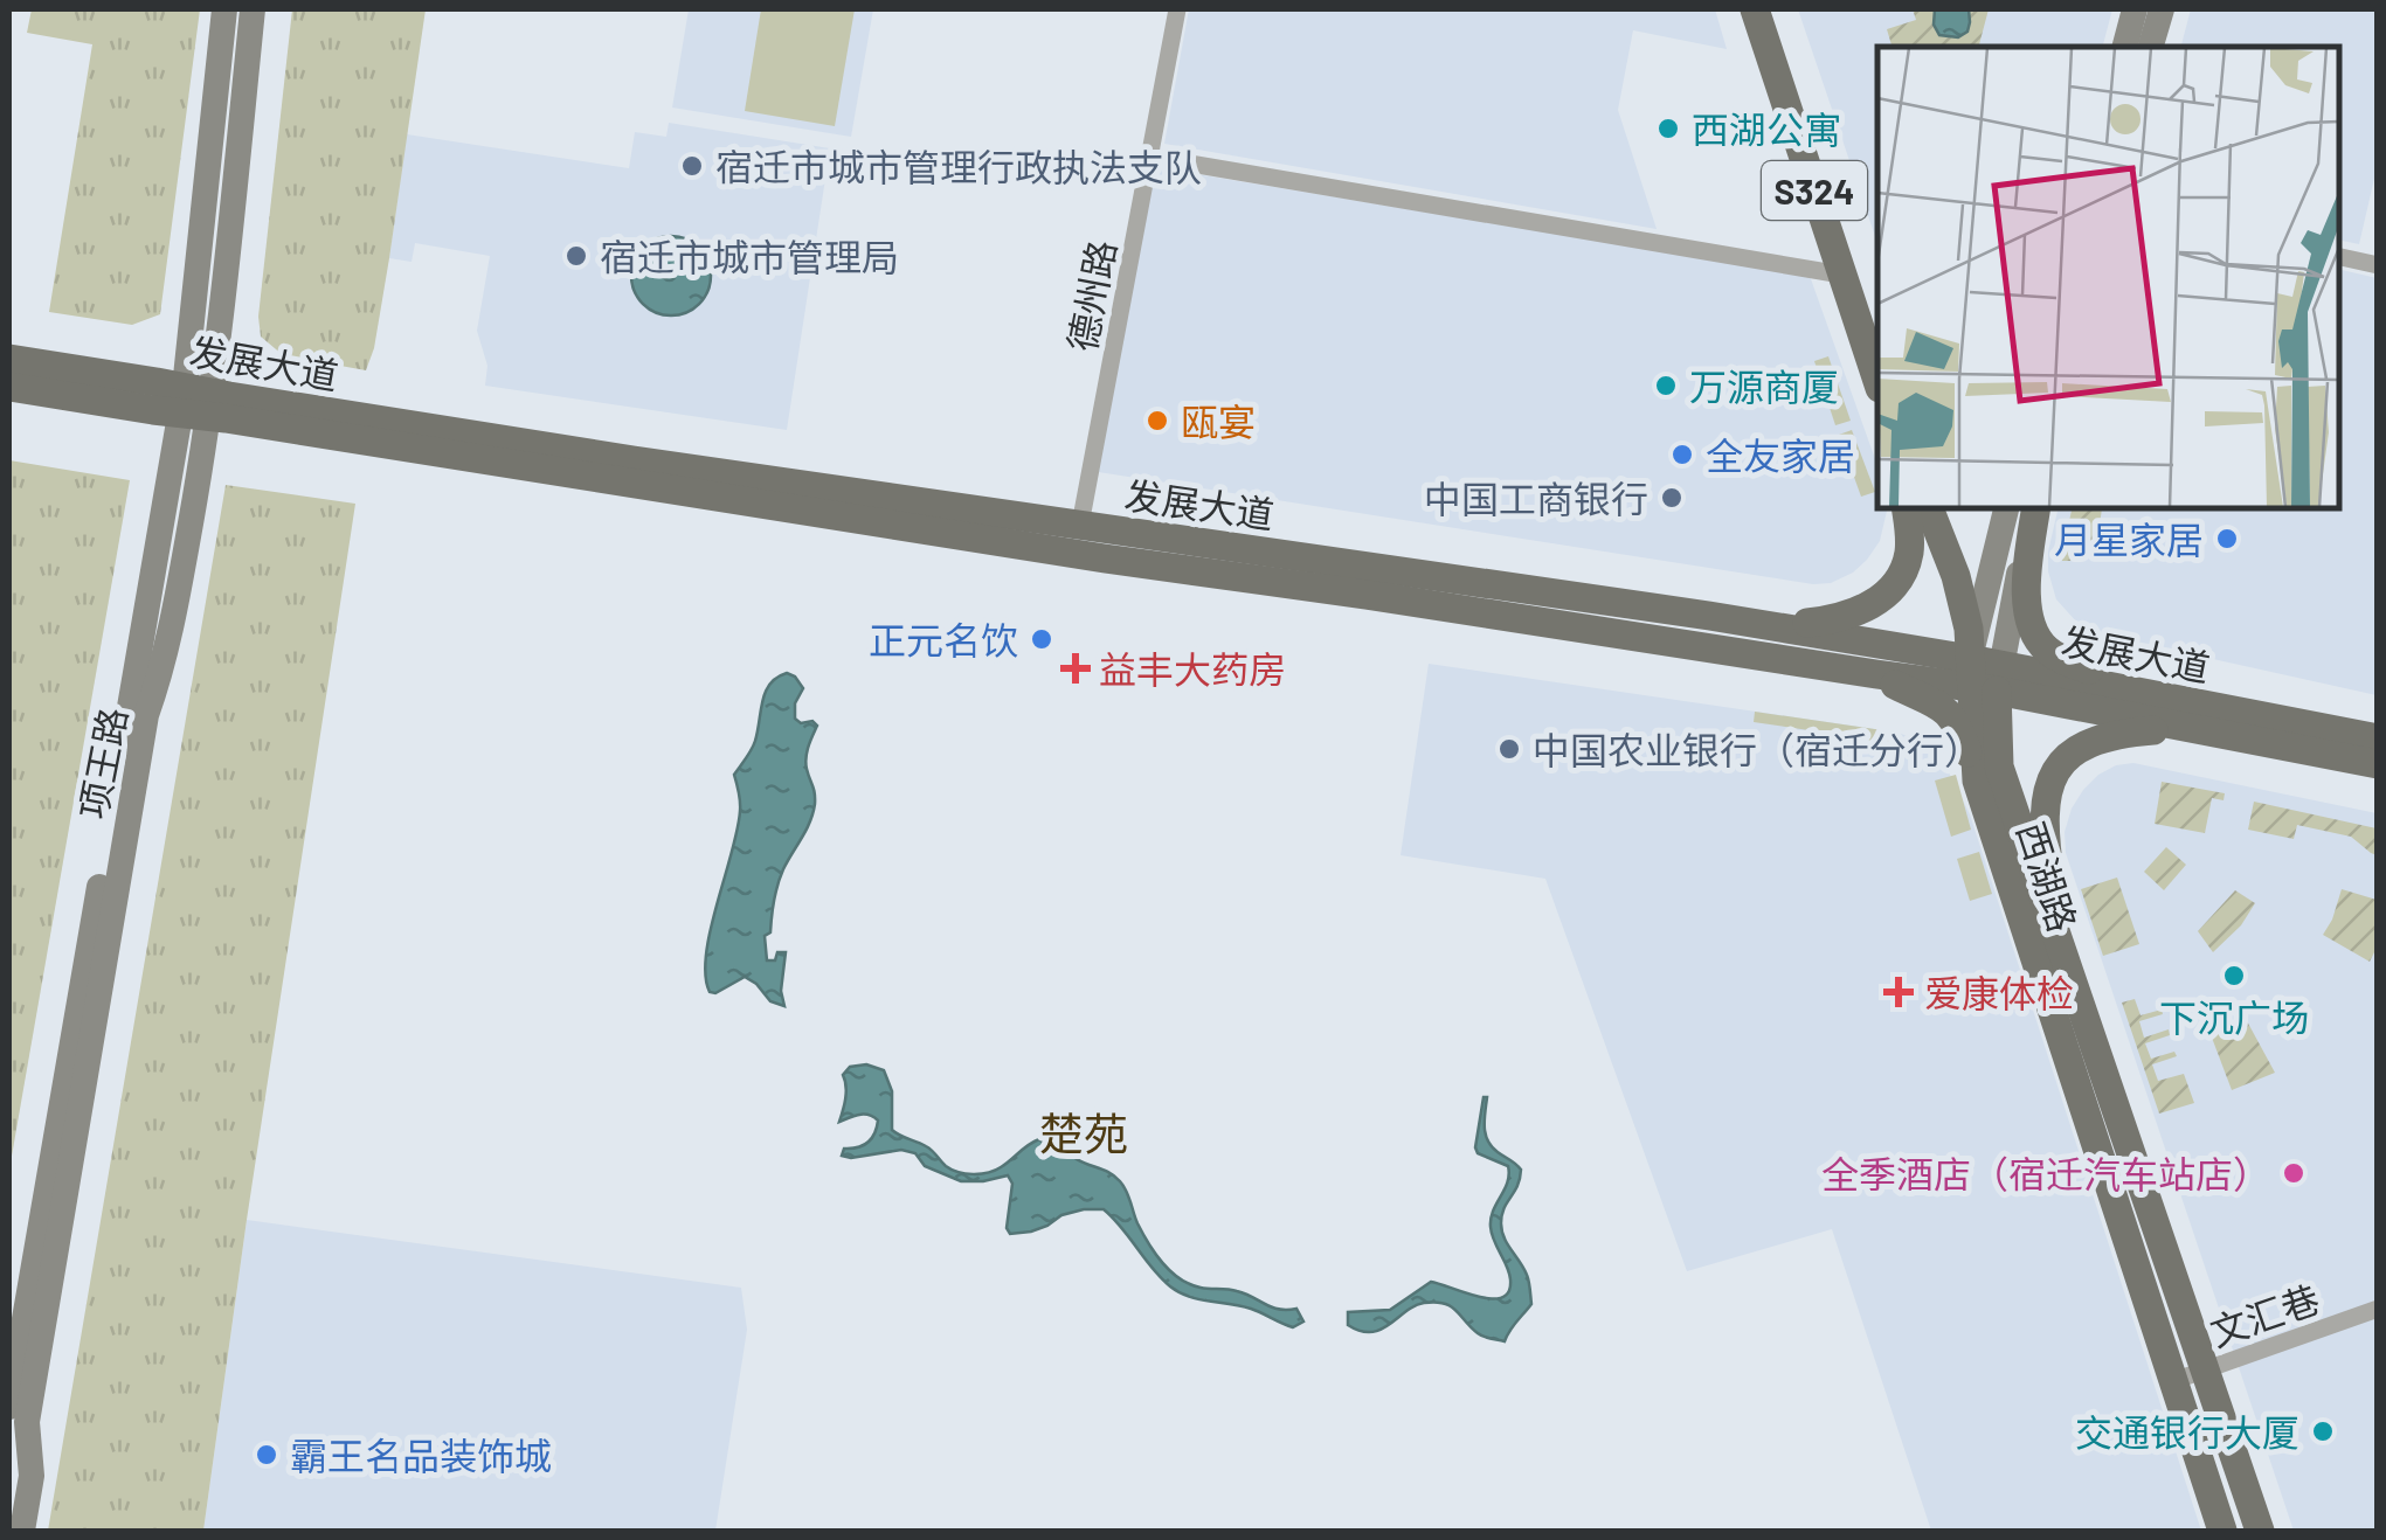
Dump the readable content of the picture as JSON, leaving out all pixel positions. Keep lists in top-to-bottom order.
{
  "streets": {
    "main road": [
      "S324",
      "发展大道",
      "项王路",
      "西湖路"
    ],
    "street": ["德州路", "文汇巷"]
  },
  "crossings": [
    ["德州路", "发展大道"],
    ["发展大道", "项王路"],
    ["发展大道", "西湖路"],
    ["西湖路", "文汇巷"]
  ],
  "districts": ["楚苑"],
  "places": {
    "other": [
      "西湖公寓",
      "宿迁市城市管理行政执法支队",
      "宿迁市城市管理局",
      "万源商厦",
      "瓯宴",
      "全友家居",
      "中国工商银行",
      "月星家居",
      "正元名饮",
      "中国农业银行（宿迁分行）",
      "下沉广场",
      "全季酒店（宿迁汽车站店）",
      "交通银行大厦",
      "霸王名品装饰城"
    ],
    "health": ["益丰大药房", "爱康体检"]
  }
}
